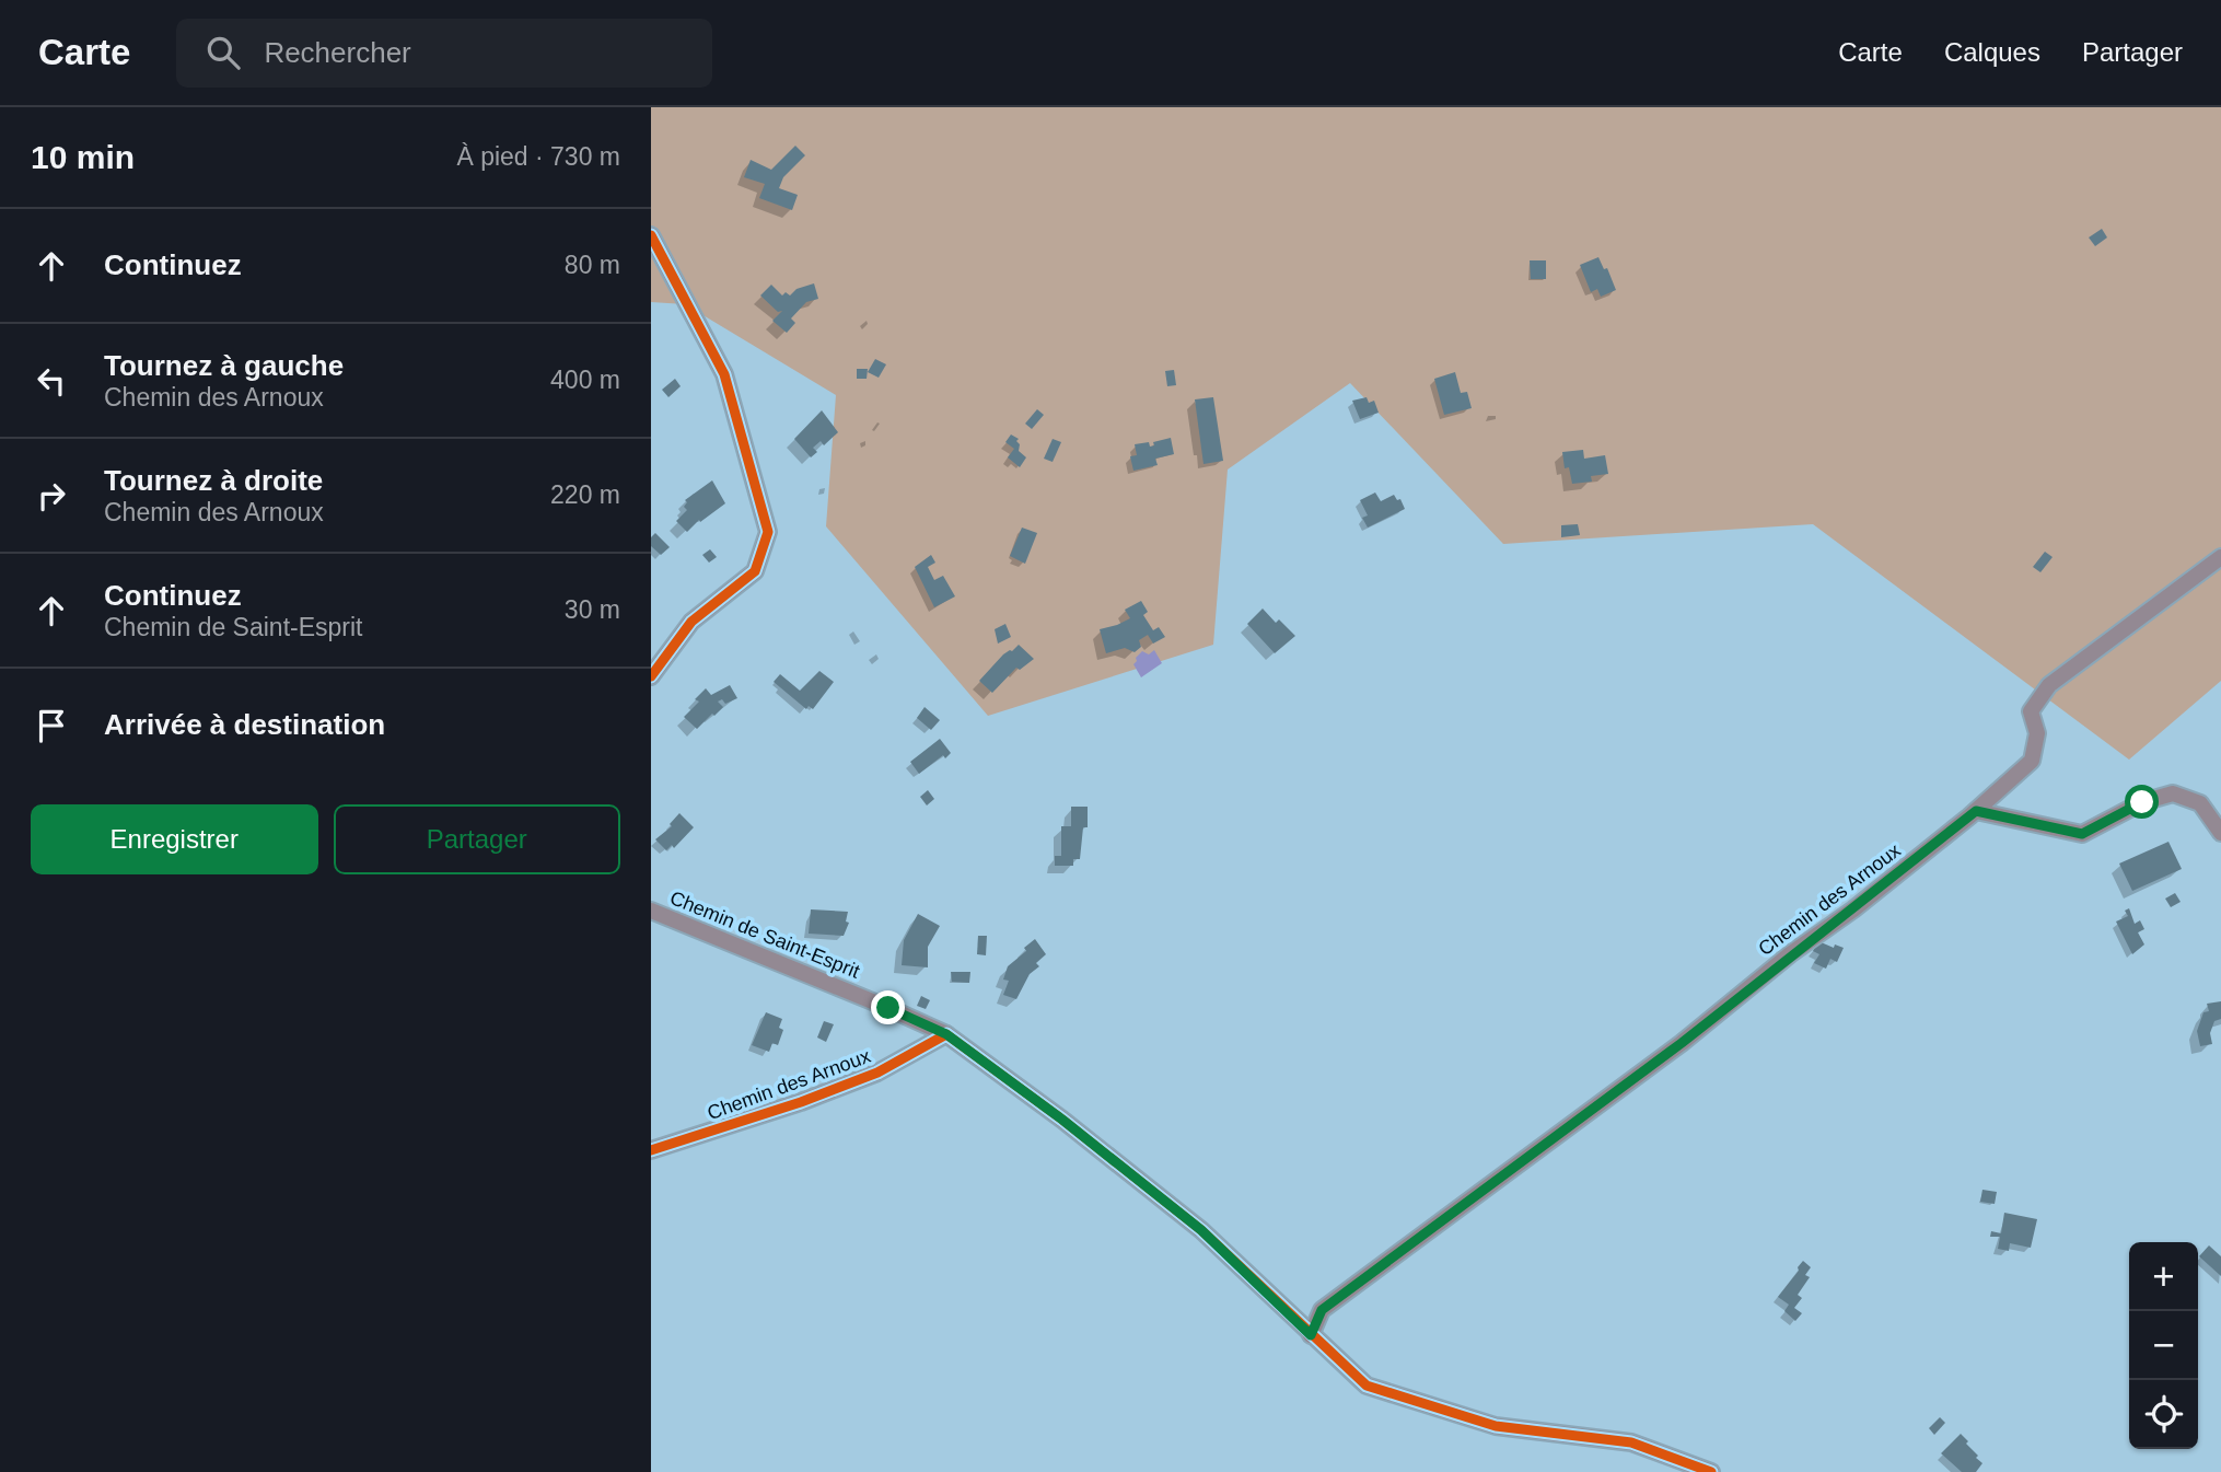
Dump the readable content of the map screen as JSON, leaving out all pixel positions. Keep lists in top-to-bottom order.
{
  "streets": {
    "street": ["Chemin des Arnoux", "Chemin de Saint-Esprit"]
  },
  "crossings": [
    ["Chemin des Arnoux", "Chemin de Saint-Esprit"]
  ],
  "page": {
    "header": "Carte",
    "search": "Rechercher",
    "nav": ["Carte", "Calques", "Partager"],
    "heading": ["10 min", "À pied · 730 m"],
    "list": [
      ["Continuez", "80 m"],
      ["Tournez à gauche", "Chemin des Arnoux", "400 m"],
      ["Tournez à droite", "Chemin des Arnoux", "220 m"],
      ["Continuez", "Chemin de Saint-Esprit", "30 m"],
      "Arrivée à destination"
    ],
    "buttons": ["Enregistrer", "Partager"],
    "map_buttons": ["+", "−"]
  }
}
